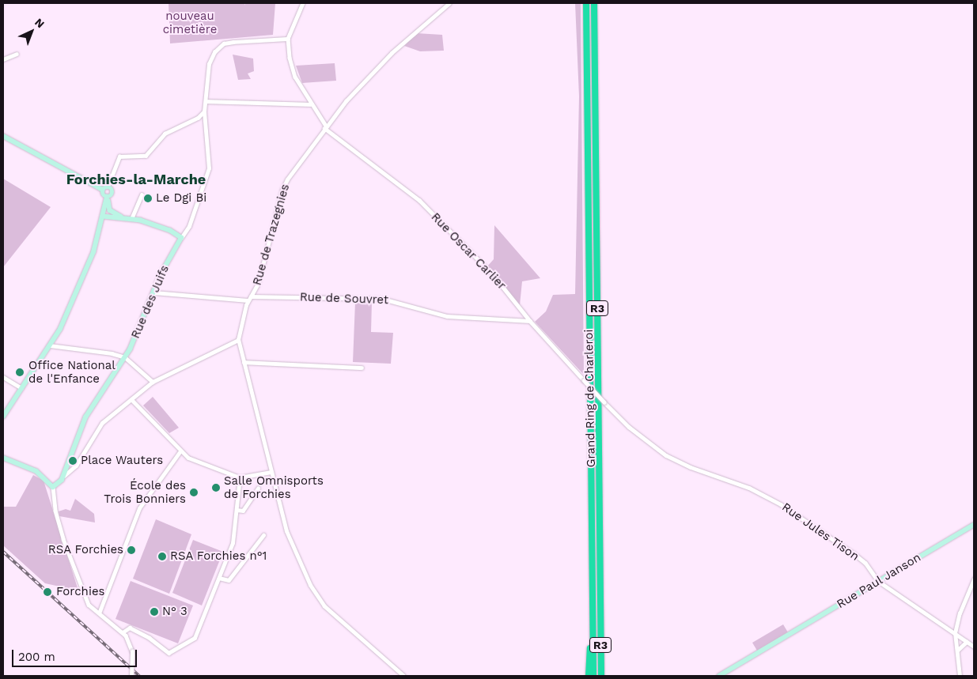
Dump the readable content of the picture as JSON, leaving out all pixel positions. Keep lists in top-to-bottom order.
{
  "streets": {
    "highway": ["R3", "Grand Ring de Charleroi"],
    "street": [
      "Rue de Trazegnies",
      "Rue Oscar Carlier",
      "Rue de Souvret",
      "Rue des Juifs",
      "Rue Jules Tison",
      "Rue Paul Janson"
    ]
  },
  "crossings": [
    ["Rue de Trazegnies", "Rue Oscar Carlier"],
    ["Rue de Trazegnies", "Rue de Souvret"],
    ["Rue Oscar Carlier", "Rue de Souvret"],
    ["Rue Oscar Carlier", "Rue Jules Tison"],
    ["Rue Jules Tison", "Rue Paul Janson"]
  ],
  "districts": ["Forchies-la-Marche"],
  "parks": ["nouveau cimetière"],
  "places": [
    "Le Dgi Bi",
    "Office National de l'Enfance",
    "Place Wauters",
    "Salle Omnisports de Forchies",
    "École des Trois Bonniers",
    "RSA Forchies",
    "RSA Forchies n°1",
    "Forchies",
    "N° 3"
  ],
  "scale_bar": "200 m",
  "north": "top right"
}
